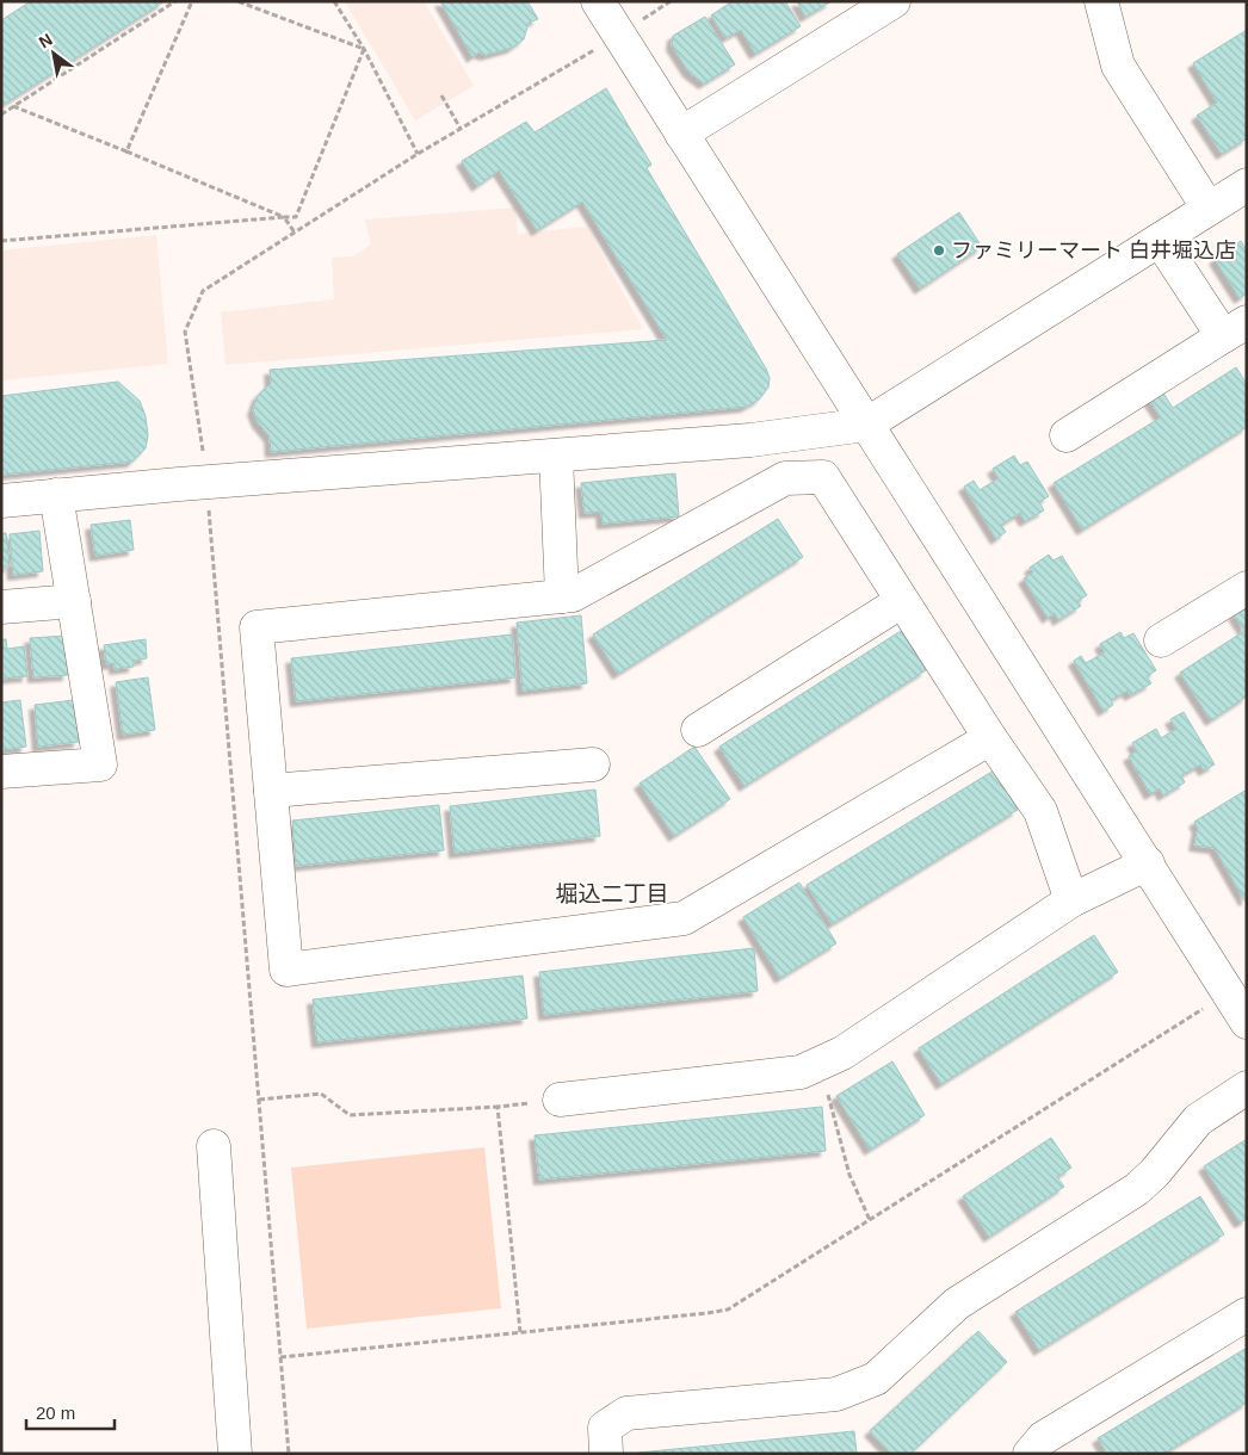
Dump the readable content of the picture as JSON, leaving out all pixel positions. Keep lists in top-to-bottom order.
{
  "districts": ["堀込二丁目"],
  "places": ["ファミリーマート 白井堀込店"],
  "scale_bar": "20 m",
  "north": "top left"
}
